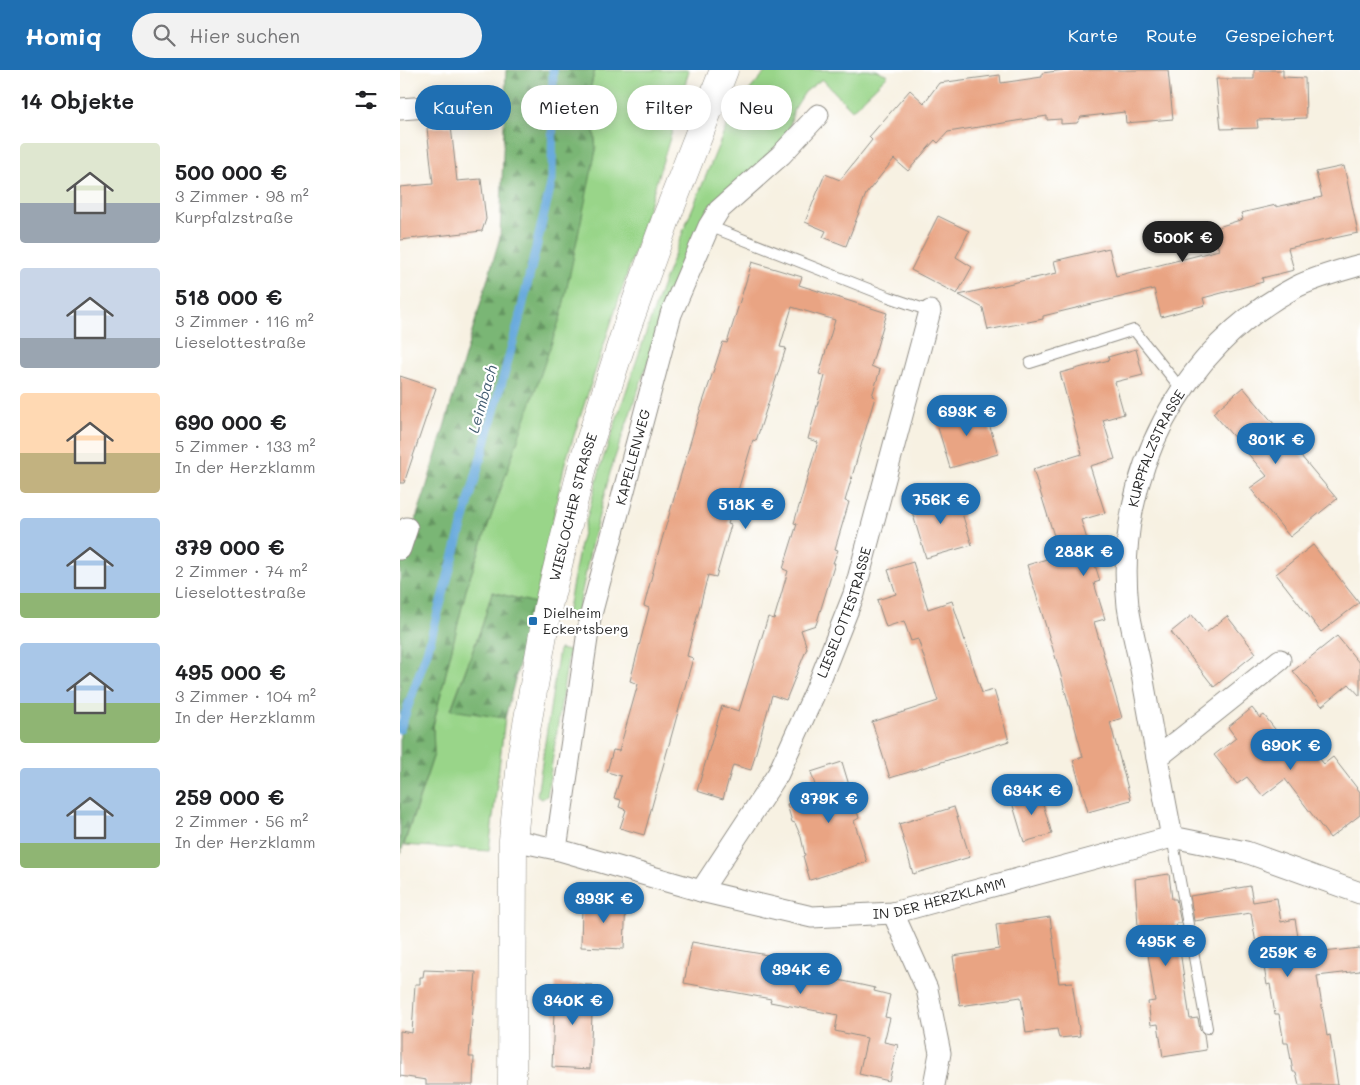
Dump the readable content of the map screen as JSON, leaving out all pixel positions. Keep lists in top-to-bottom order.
{
  "streets": {
    "main road": ["WIESLOCHER STRASSE"],
    "street": [
      "KURPFALZSTRASSE",
      "KAPELLENWEG",
      "LIESELOTTESTRASSE",
      "IN DER HERZKLAMM"
    ]
  },
  "crossings": [
    ["KURPFALZSTRASSE", "IN DER HERZKLAMM"],
    ["KAPELLENWEG", "IN DER HERZKLAMM"],
    ["WIESLOCHER STRASSE", "IN DER HERZKLAMM"],
    ["LIESELOTTESTRASSE", "IN DER HERZKLAMM"]
  ],
  "water": ["Leimbach"],
  "places": {
    "transit": ["Dielheim Eckertsberg"]
  },
  "page": {
    "header": "Homiq",
    "search": "Hier suchen",
    "nav": ["Karte", "Route", "Gespeichert"],
    "heading": "14 Objekte",
    "chip": [
      "Kaufen",
      "Mieten",
      "Filter",
      "Neu"
    ],
    "list": [
      {
        "name": "500 000 €",
        "note": "3 Zimmer · 98 m² · Kurpfalzstraße"
      },
      {
        "name": "518 000 €",
        "note": "3 Zimmer · 116 m² · Lieselottestraße"
      },
      {
        "name": "690 000 €",
        "note": "5 Zimmer · 133 m² · In der Herzklamm"
      },
      {
        "name": "379 000 €",
        "note": "2 Zimmer · 74 m² · Lieselottestraße"
      },
      {
        "name": "495 000 €",
        "note": "3 Zimmer · 104 m² · In der Herzklamm"
      },
      {
        "name": "259 000 €",
        "note": "2 Zimmer · 56 m² · In der Herzklamm"
      }
    ],
    "price": [
      "500K €",
      "693K €",
      "301K €",
      "756K €",
      "518K €",
      "288K €",
      "690K €",
      "634K €",
      "379K €",
      "393K €",
      "495K €",
      "259K €",
      "394K €",
      "340K €"
    ]
  }
}
